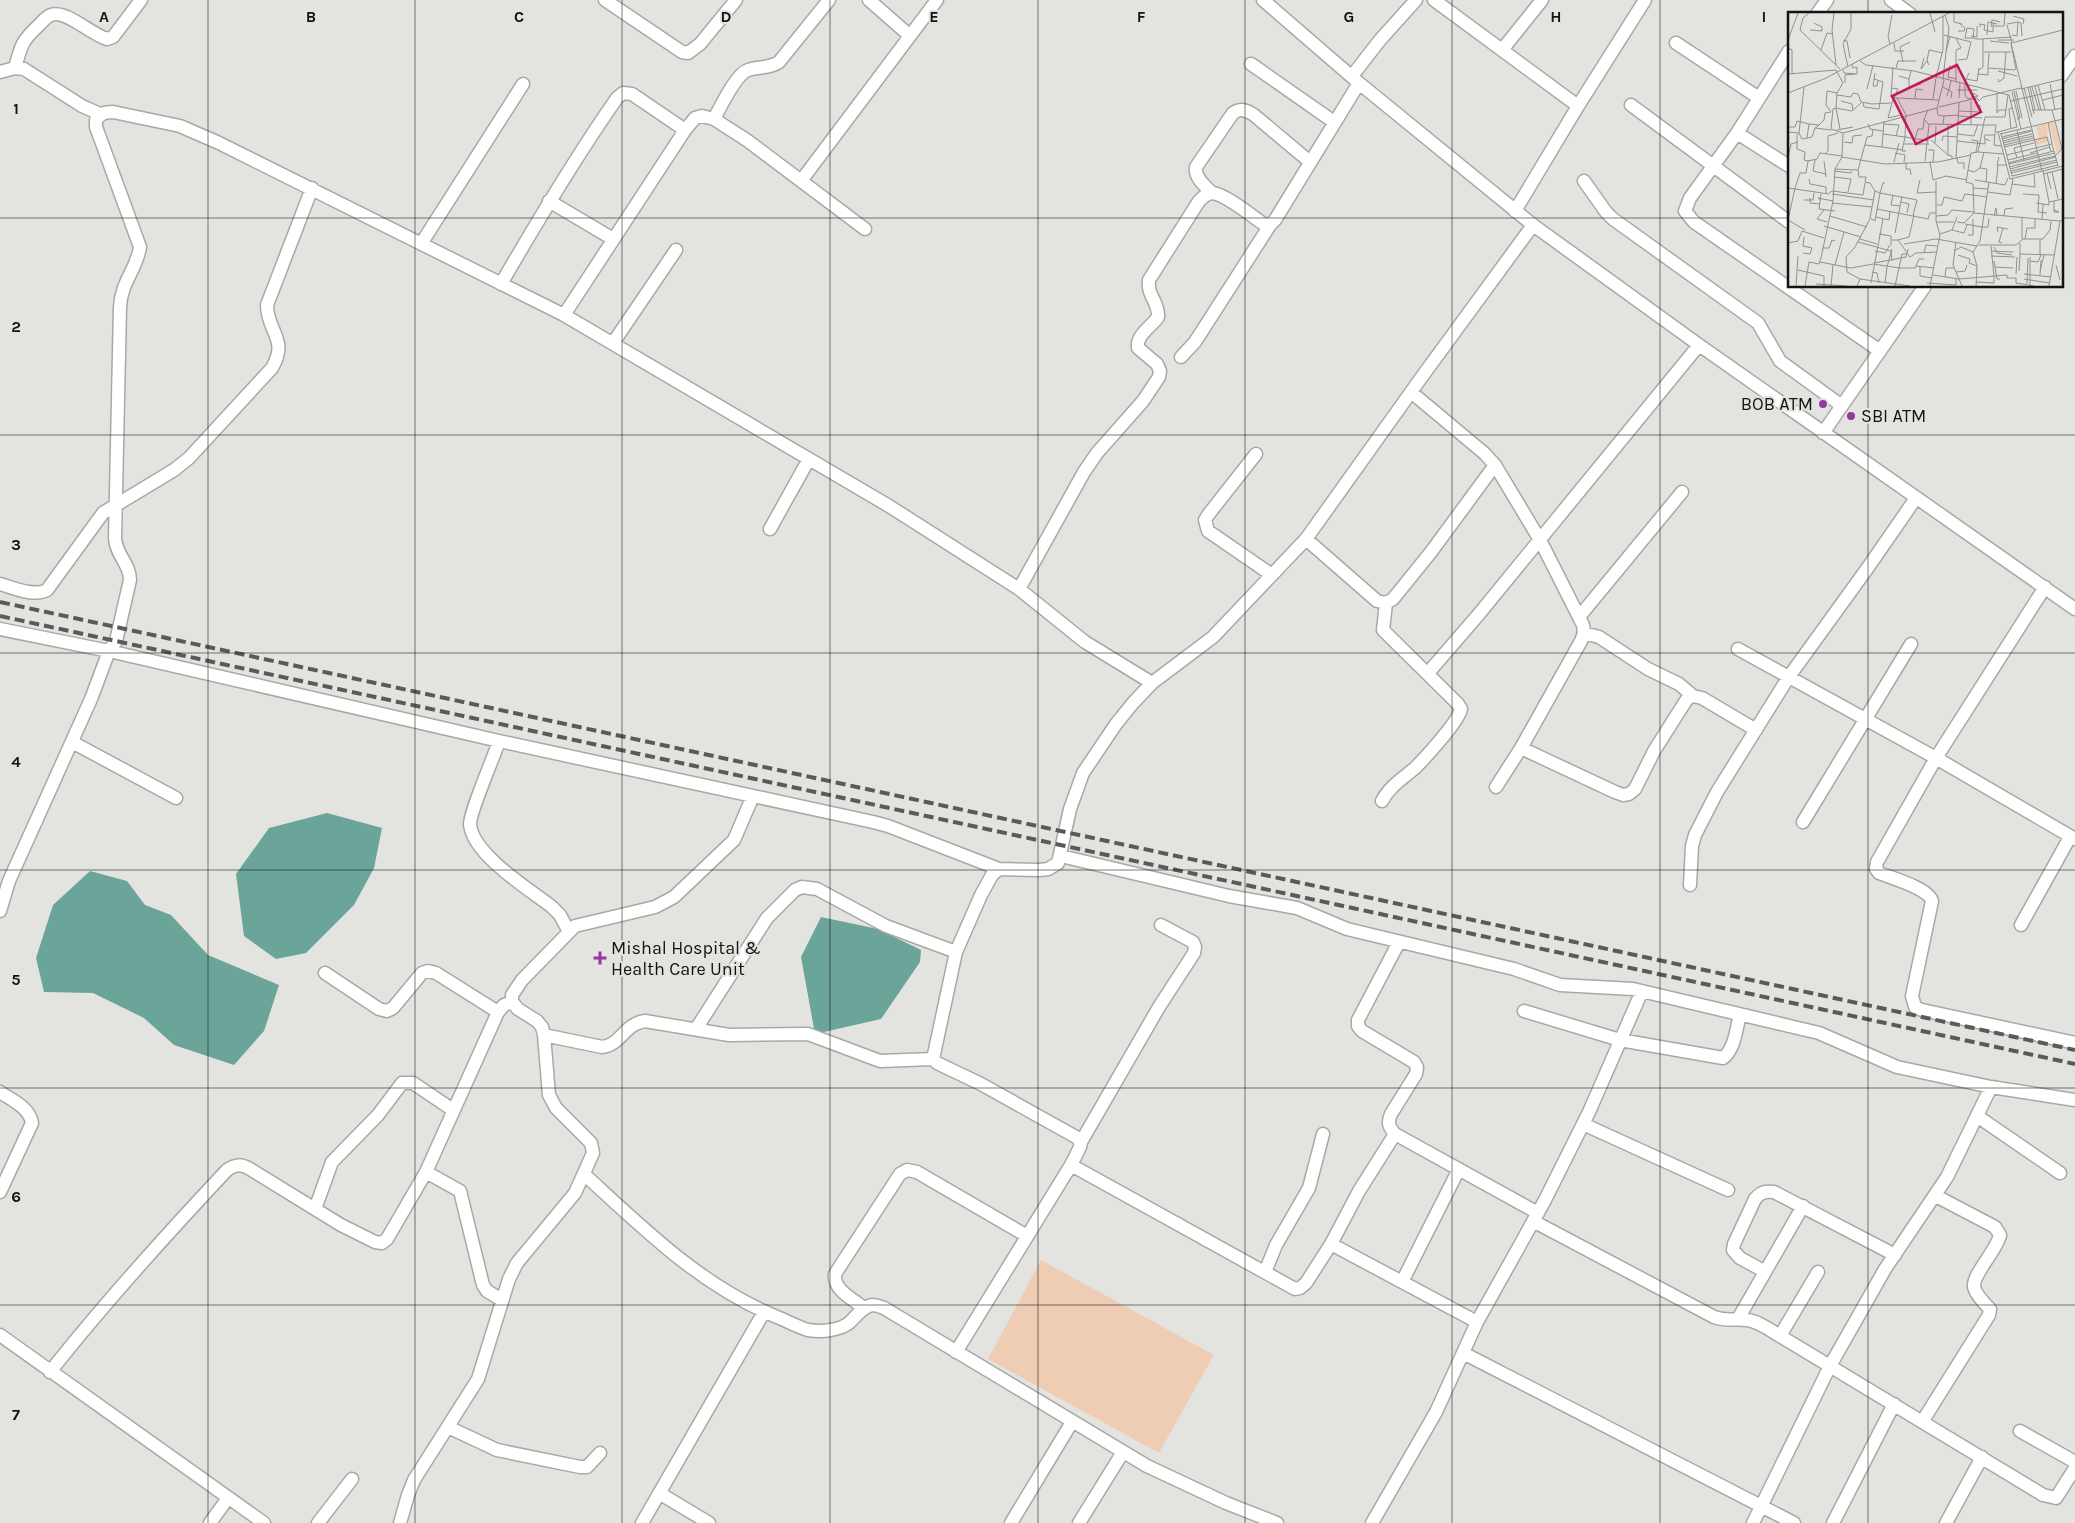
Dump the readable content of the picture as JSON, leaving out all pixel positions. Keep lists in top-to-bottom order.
{
  "places": {
    "other": ["BOB ATM", "SBI ATM"],
    "health": ["Mishal Hospital & Health Care Unit"]
  },
  "grid": {
    "columns": [
      "A",
      "B",
      "C",
      "D",
      "E",
      "F",
      "G",
      "H",
      "I"
    ],
    "rows": [
      "1",
      "2",
      "3",
      "4",
      "5",
      "6",
      "7"
    ]
  }
}
